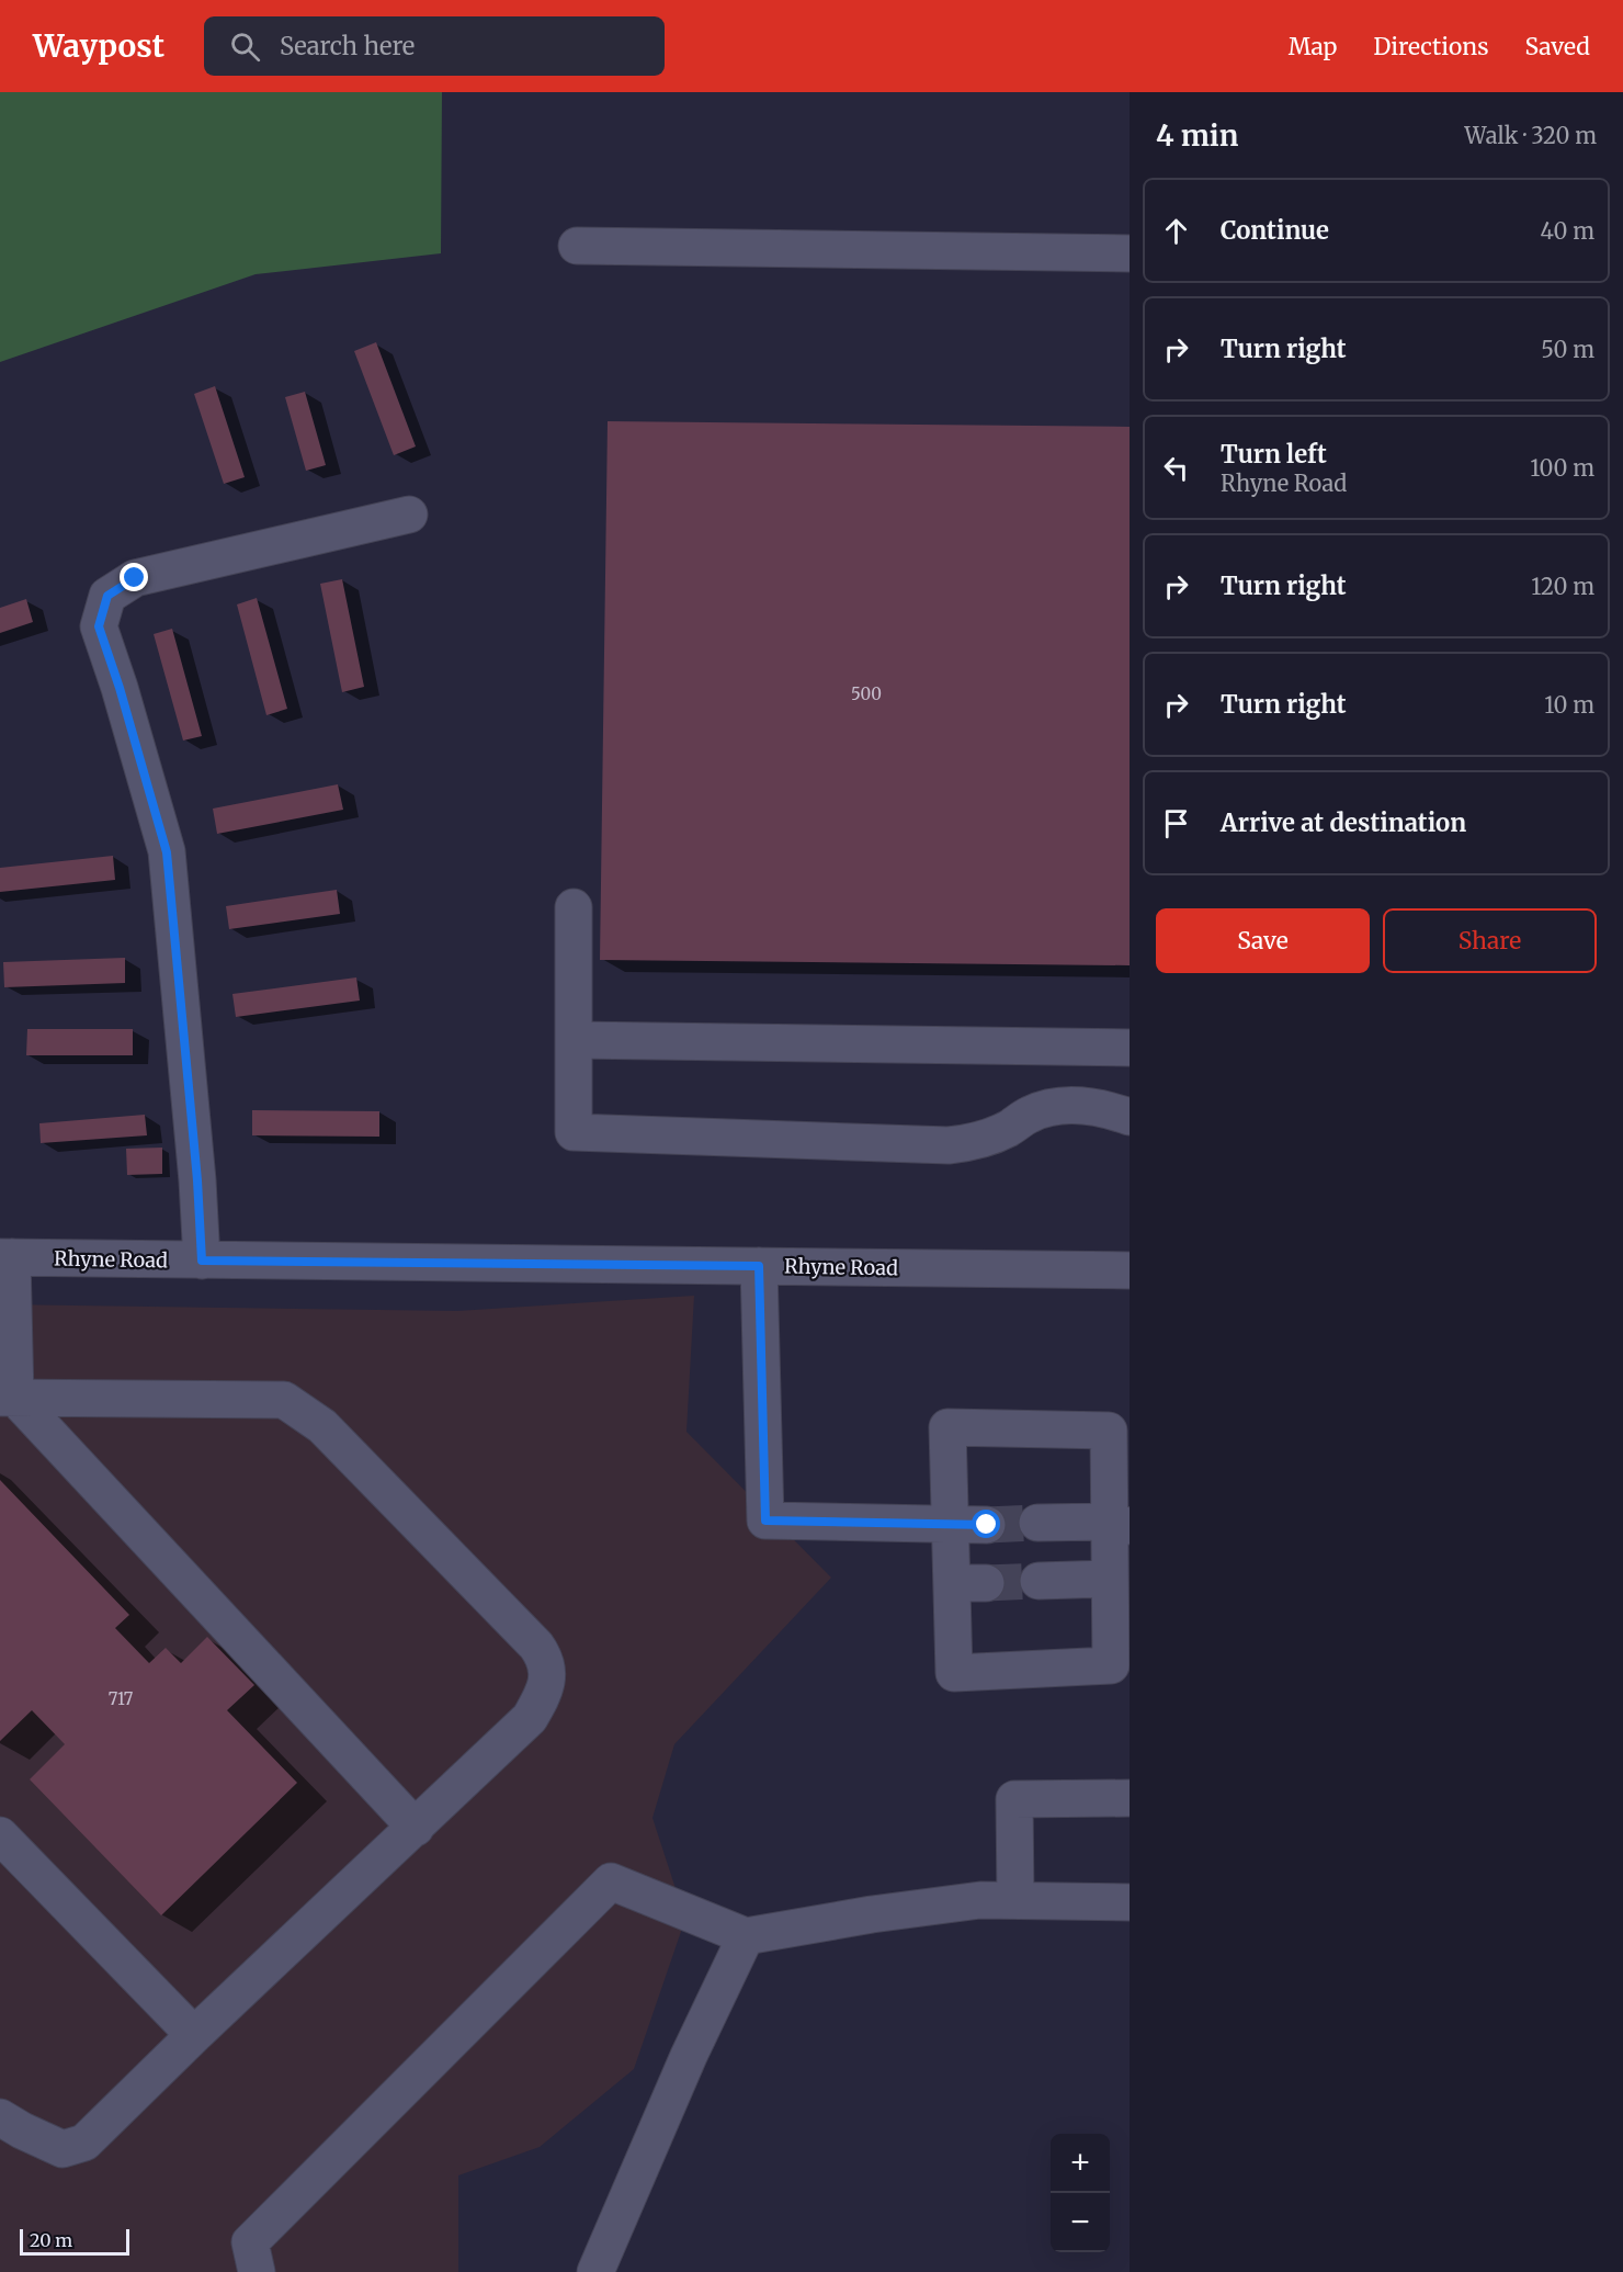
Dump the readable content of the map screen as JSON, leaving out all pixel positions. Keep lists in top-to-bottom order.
{
  "streets": {
    "street": ["Rhyne Road"]
  },
  "house_numbers": ["500", "717"],
  "scale_bar": "20 m",
  "page": {
    "header": "Waypost",
    "search": "Search here",
    "nav": ["Map", "Directions", "Saved"],
    "heading": ["4 min", "Walk · 320 m"],
    "list": [
      ["Continue", "40 m"],
      ["Turn right", "50 m"],
      ["Turn left", "Rhyne Road", "100 m"],
      ["Turn right", "120 m"],
      ["Turn right", "10 m"],
      "Arrive at destination"
    ],
    "buttons": ["Save", "Share"],
    "map_buttons": ["+", "−"],
    "scale": "20 m"
  }
}
